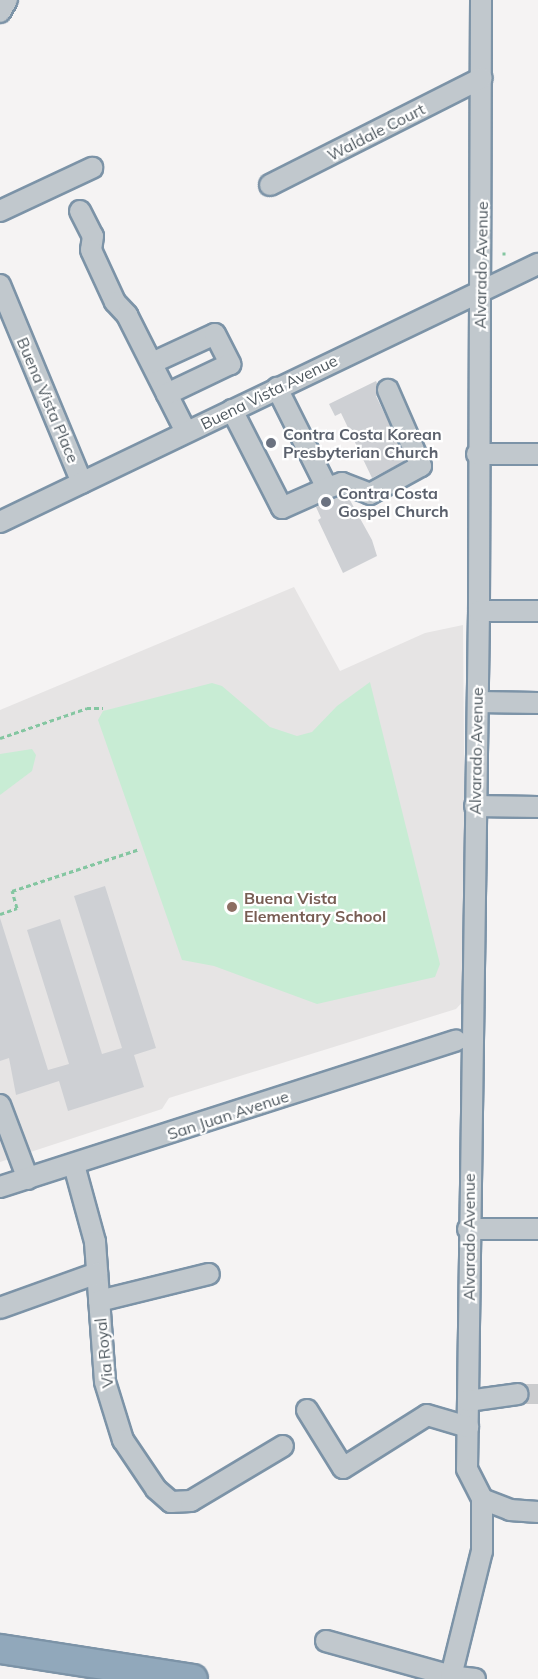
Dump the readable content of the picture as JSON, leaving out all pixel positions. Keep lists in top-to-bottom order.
{
  "streets": {
    "street": [
      "Waldale Court",
      "Alvarado Avenue",
      "Buena Vista Avenue",
      "Buena Vista Place",
      "San Juan Avenue",
      "Via Royal"
    ]
  },
  "crossings": [
    ["Waldale Court", "Alvarado Avenue"],
    ["Alvarado Avenue", "Buena Vista Avenue"],
    ["Buena Vista Avenue", "Buena Vista Place"],
    ["San Juan Avenue", "Via Royal"]
  ],
  "places": ["Contra Costa Korean Presbyterian Church", "Contra Costa Gospel Church", "Buena Vista Elementary School"]
}
